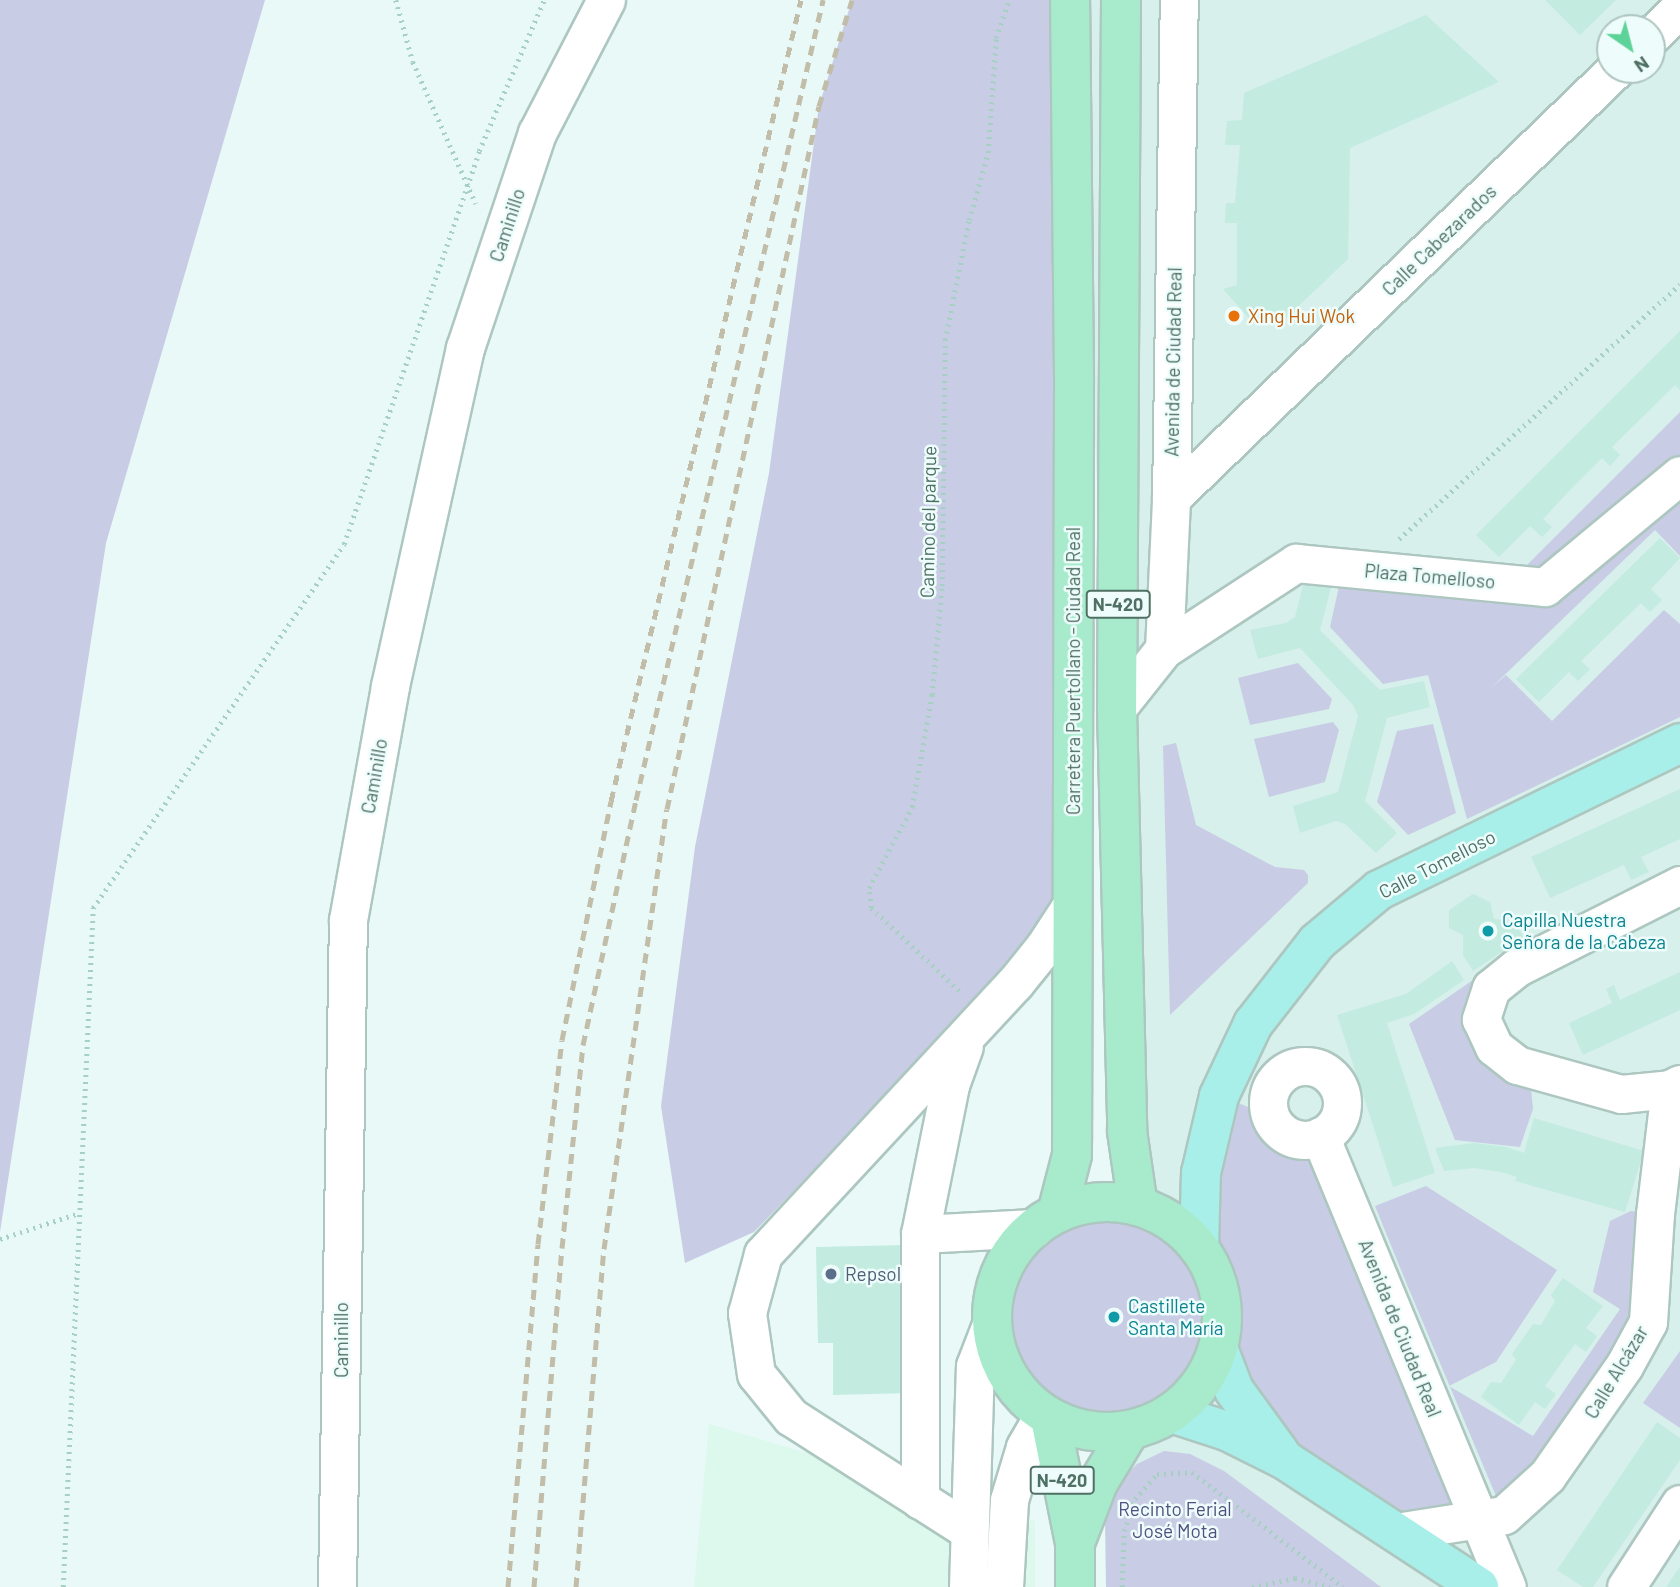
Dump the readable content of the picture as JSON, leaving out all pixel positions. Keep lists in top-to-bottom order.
{
  "streets": {
    "highway": ["N-420", "Carretera Puertollano - Ciudad Real"],
    "main road": ["Calle Tomelloso"],
    "street": [
      "Caminillo",
      "Calle Cabezarados",
      "Avenida de Ciudad Real",
      "Plaza Tomelloso",
      "Calle Alcázar"
    ],
    "path": ["Camino del parque"]
  },
  "crossings": [
    ["Calle Cabezarados", "Avenida de Ciudad Real"],
    ["Avenida de Ciudad Real", "Plaza Tomelloso"],
    ["Avenida de Ciudad Real", "Calle Alcázar"],
    ["N-420", "Carretera Puertollano - Ciudad Real"],
    ["N-420", "Calle Tomelloso"],
    ["Carretera Puertollano - Ciudad Real", "Calle Tomelloso"]
  ],
  "parks": ["Recinto Ferial José Mota"],
  "places": [
    "Xing Hui Wok",
    "Capilla Nuestra Señora de la Cabeza",
    "Repsol",
    "Castillete Santa María"
  ],
  "north": "bottom right"
}
